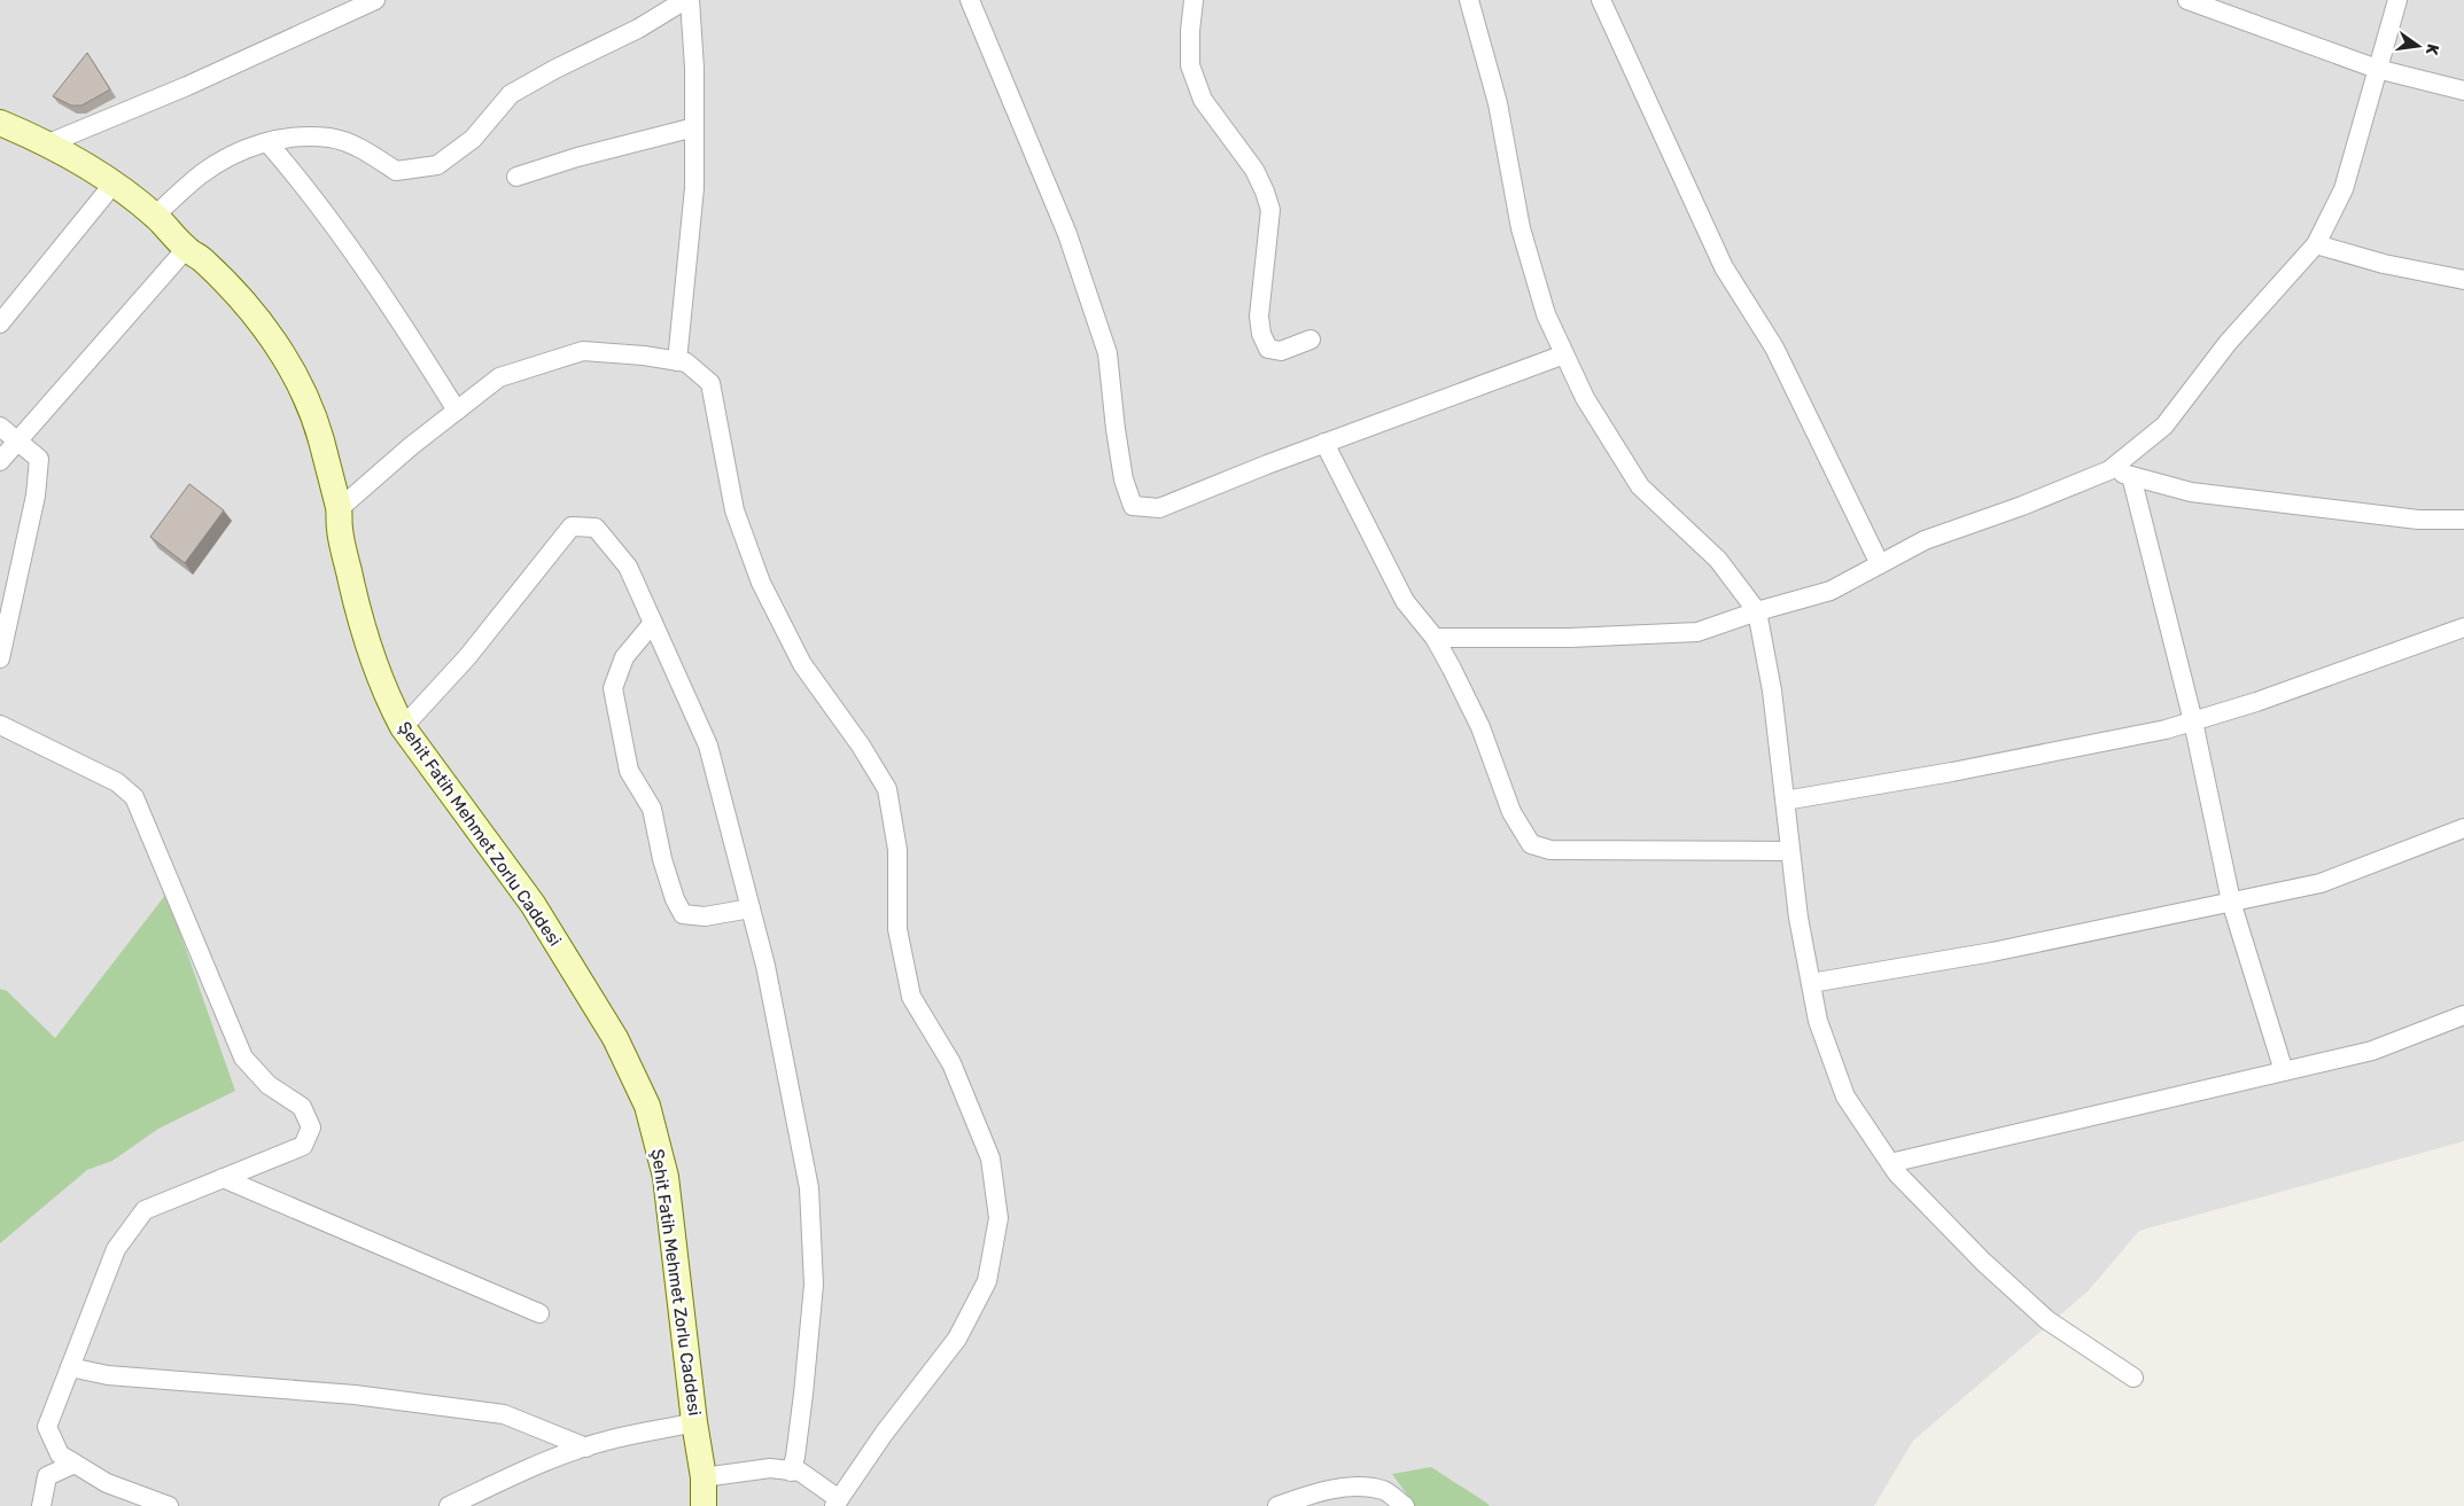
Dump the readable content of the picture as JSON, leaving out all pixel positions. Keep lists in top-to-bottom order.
{
  "streets": {
    "main road": ["Şehit Fatih Mehmet Zorlu Caddesi"]
  },
  "north": "right"
}
